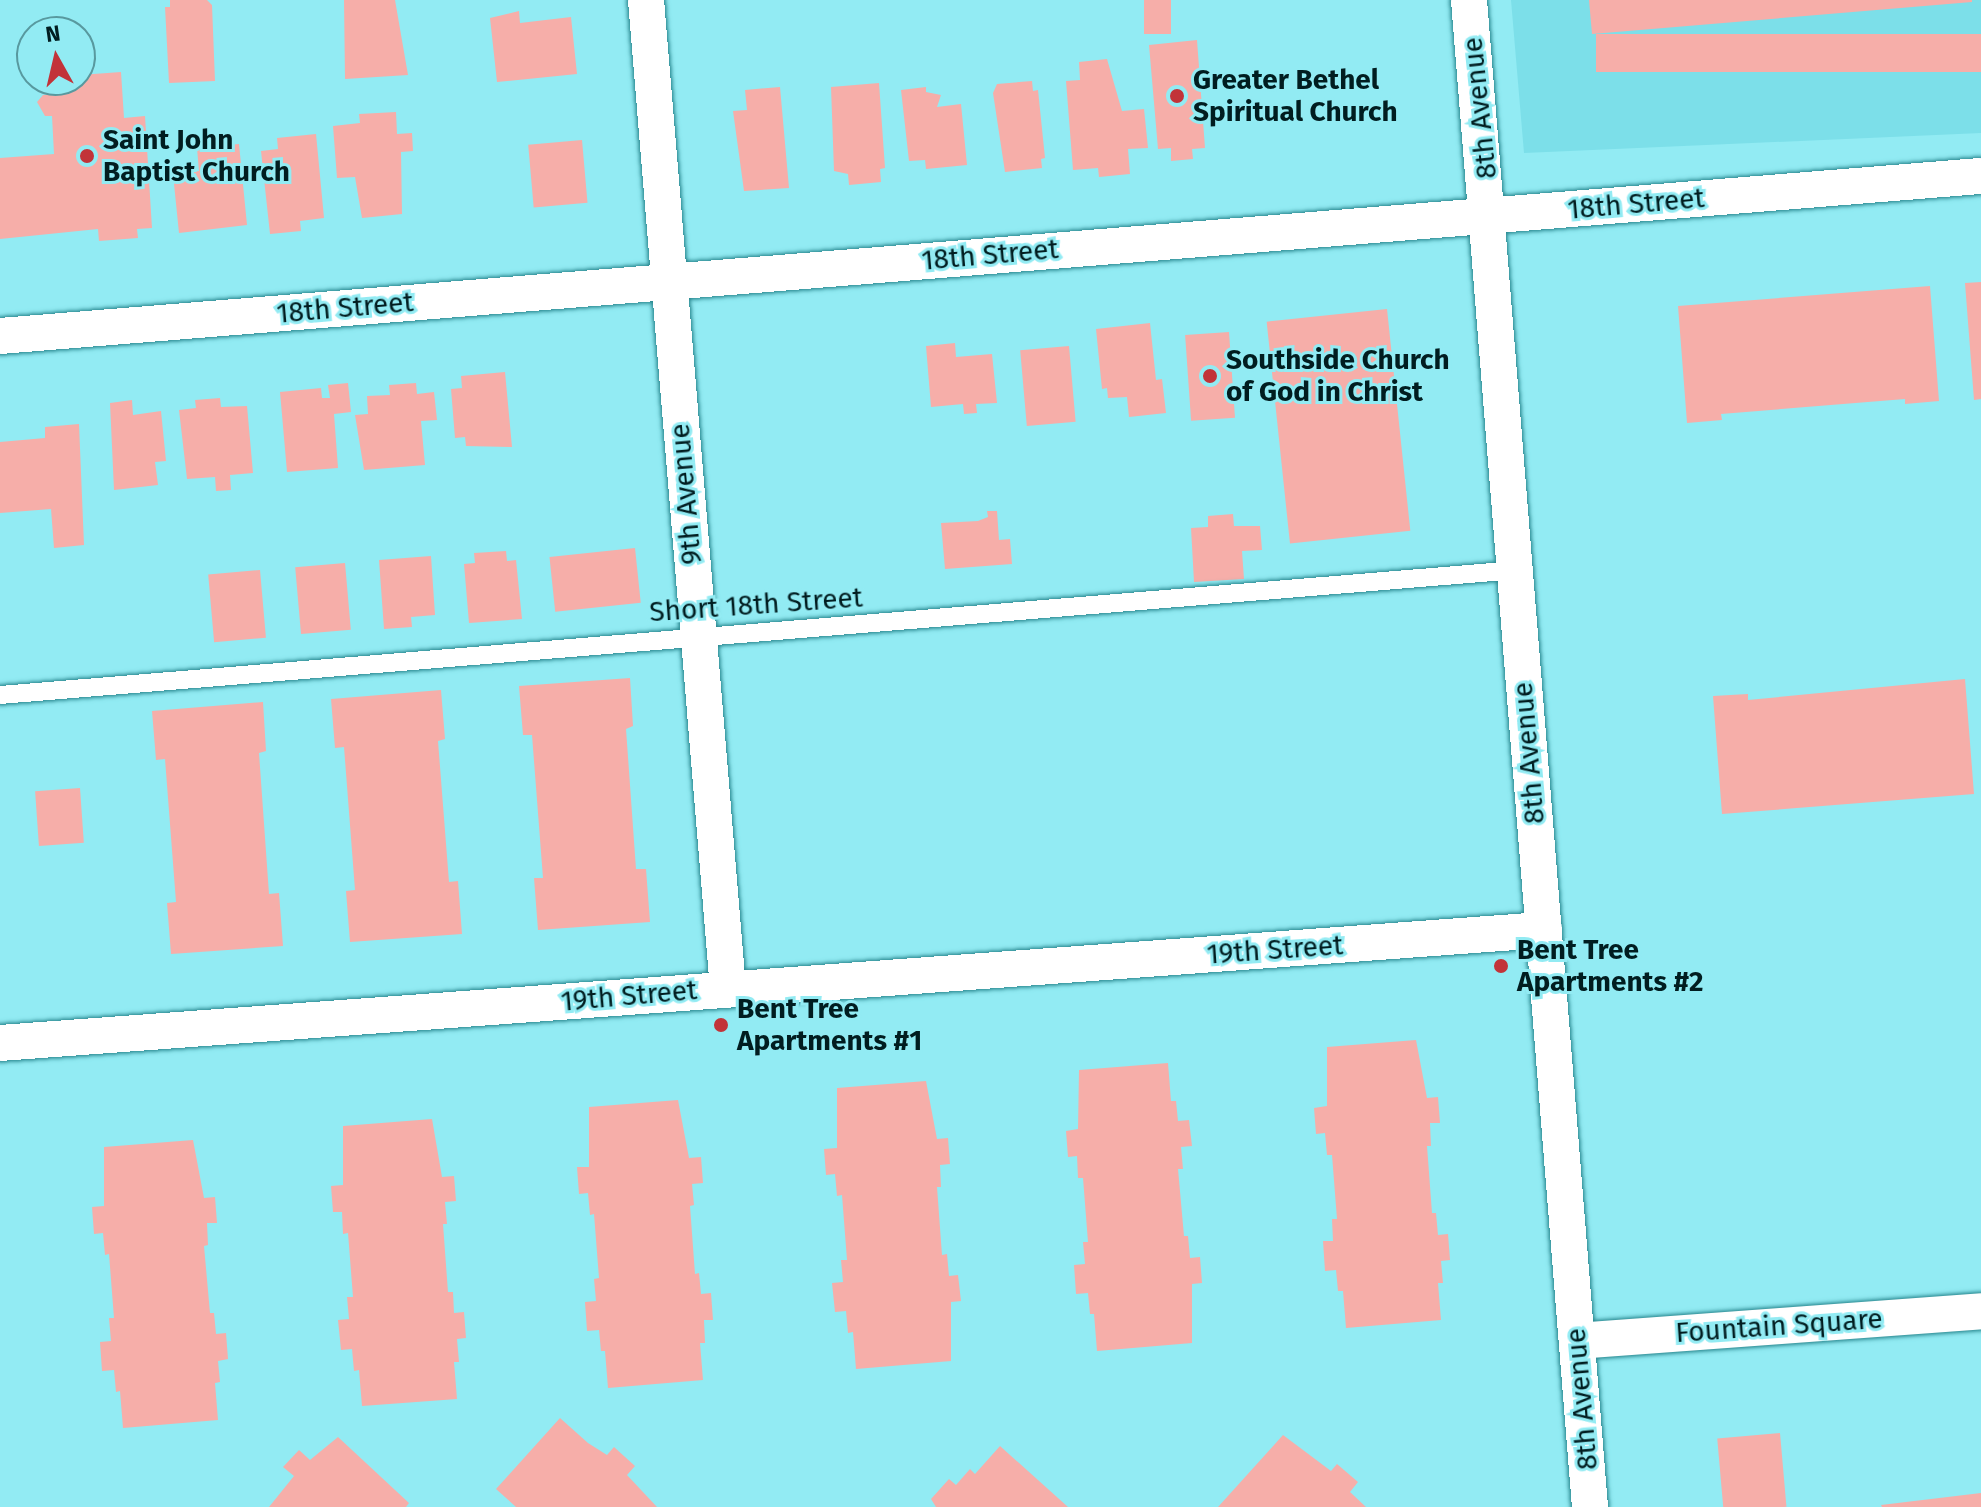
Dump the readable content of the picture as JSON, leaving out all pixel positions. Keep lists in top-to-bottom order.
{
  "streets": {
    "street": [
      "8th Avenue",
      "18th Street",
      "9th Avenue",
      "19th Street",
      "Fountain Square"
    ],
    "lane": ["Short 18th Street"]
  },
  "crossings": [
    ["8th Avenue", "18th Street"],
    ["8th Avenue", "Short 18th Street"],
    ["8th Avenue", "19th Street"],
    ["8th Avenue", "Fountain Square"],
    ["18th Street", "9th Avenue"],
    ["9th Avenue", "Short 18th Street"],
    ["9th Avenue", "19th Street"]
  ],
  "places": [
    "Greater Bethel Spiritual Church",
    "Saint John Baptist Church",
    "Southside Church of God in Christ",
    "Bent Tree Apartments #2",
    "Bent Tree Apartments #1"
  ],
  "north": "top"
}
